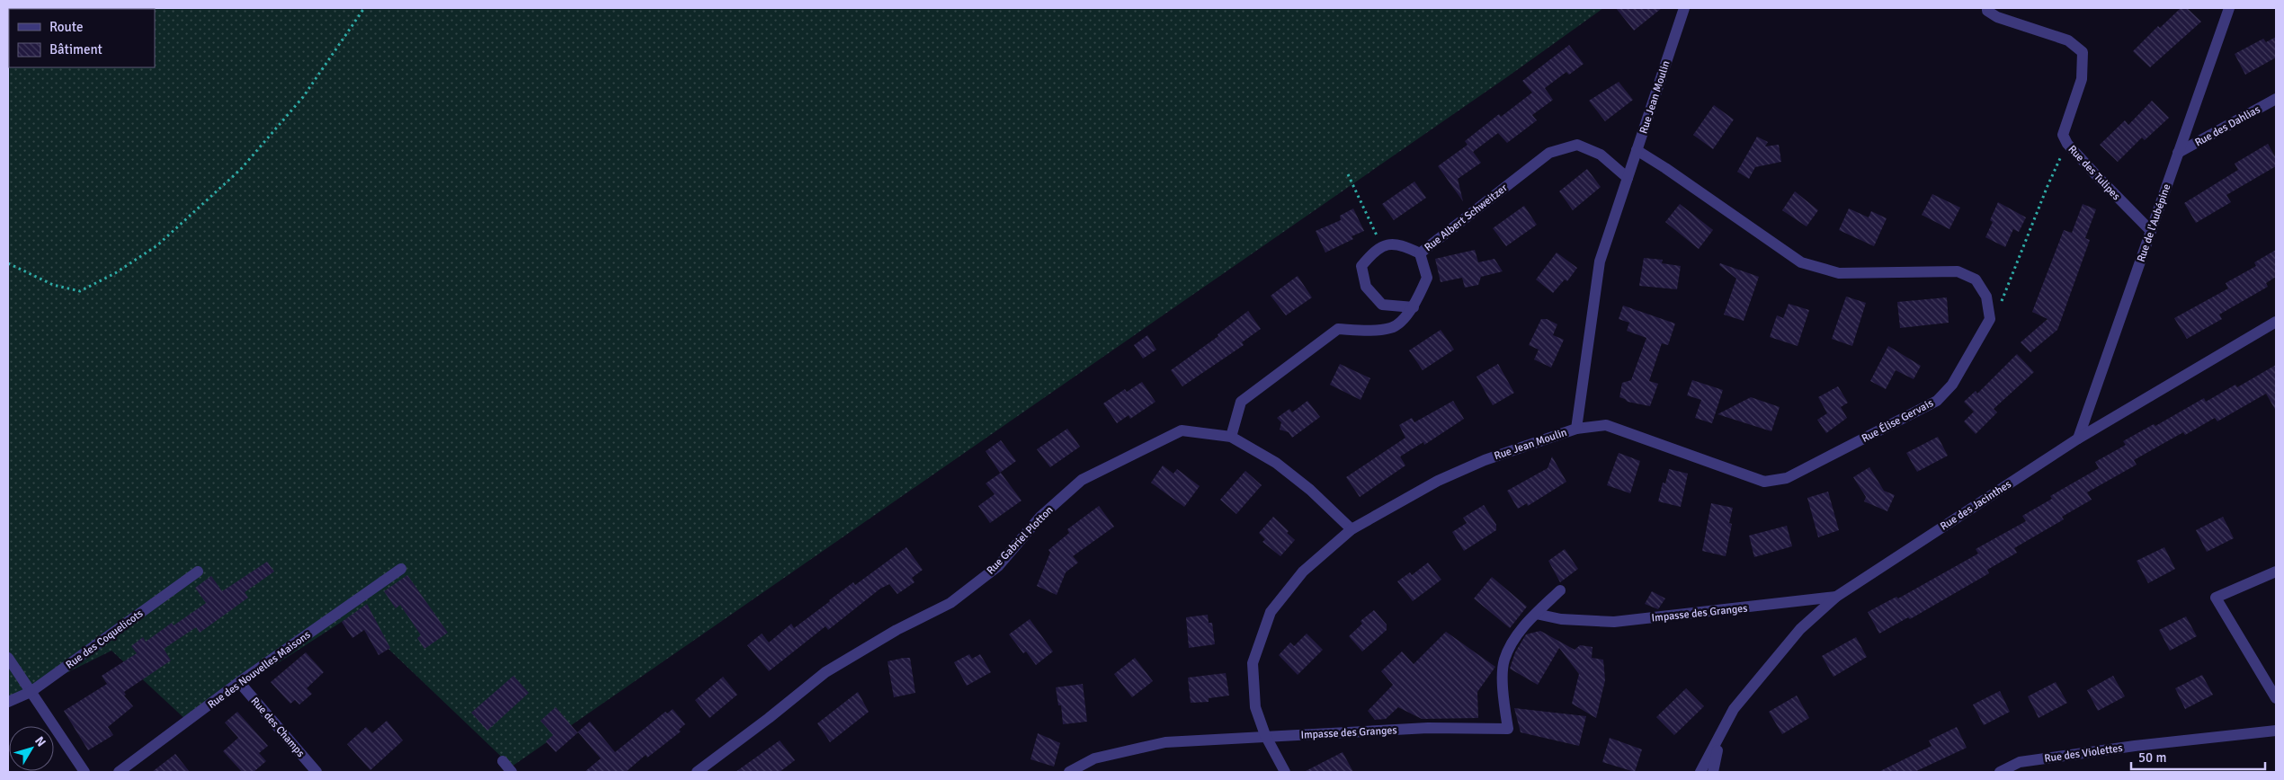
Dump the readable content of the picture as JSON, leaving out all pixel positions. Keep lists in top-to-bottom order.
{
  "streets": {
    "street": [
      "Rue Jean Moulin",
      "Rue des Dahlias",
      "Rue des Tulipes",
      "Rue Albert Schweitzer",
      "Rue de l'Aubépine",
      "Rue Élise Gervais",
      "Rue des Jacinthes",
      "Rue Gabriel Plotton",
      "Impasse des Granges",
      "Rue des Coquelicots",
      "Rue des Nouvelles Maisons",
      "Rue des Champs",
      "Rue des Violettes"
    ]
  },
  "crossings": [
    ["Rue Jean Moulin", "Rue Albert Schweitzer"],
    ["Rue Jean Moulin", "Rue Élise Gervais"],
    ["Rue Jean Moulin", "Rue Gabriel Plotton"],
    ["Rue Jean Moulin", "Impasse des Granges"],
    ["Rue des Dahlias", "Rue de l'Aubépine"],
    ["Rue des Tulipes", "Rue de l'Aubépine"],
    ["Rue Albert Schweitzer", "Rue Gabriel Plotton"],
    ["Rue de l'Aubépine", "Rue des Jacinthes"],
    ["Rue des Jacinthes", "Impasse des Granges"],
    ["Rue des Nouvelles Maisons", "Rue des Champs"]
  ],
  "legend": ["Route", "Bâtiment"],
  "scale_bar": "50 m",
  "north": "top right"
}
